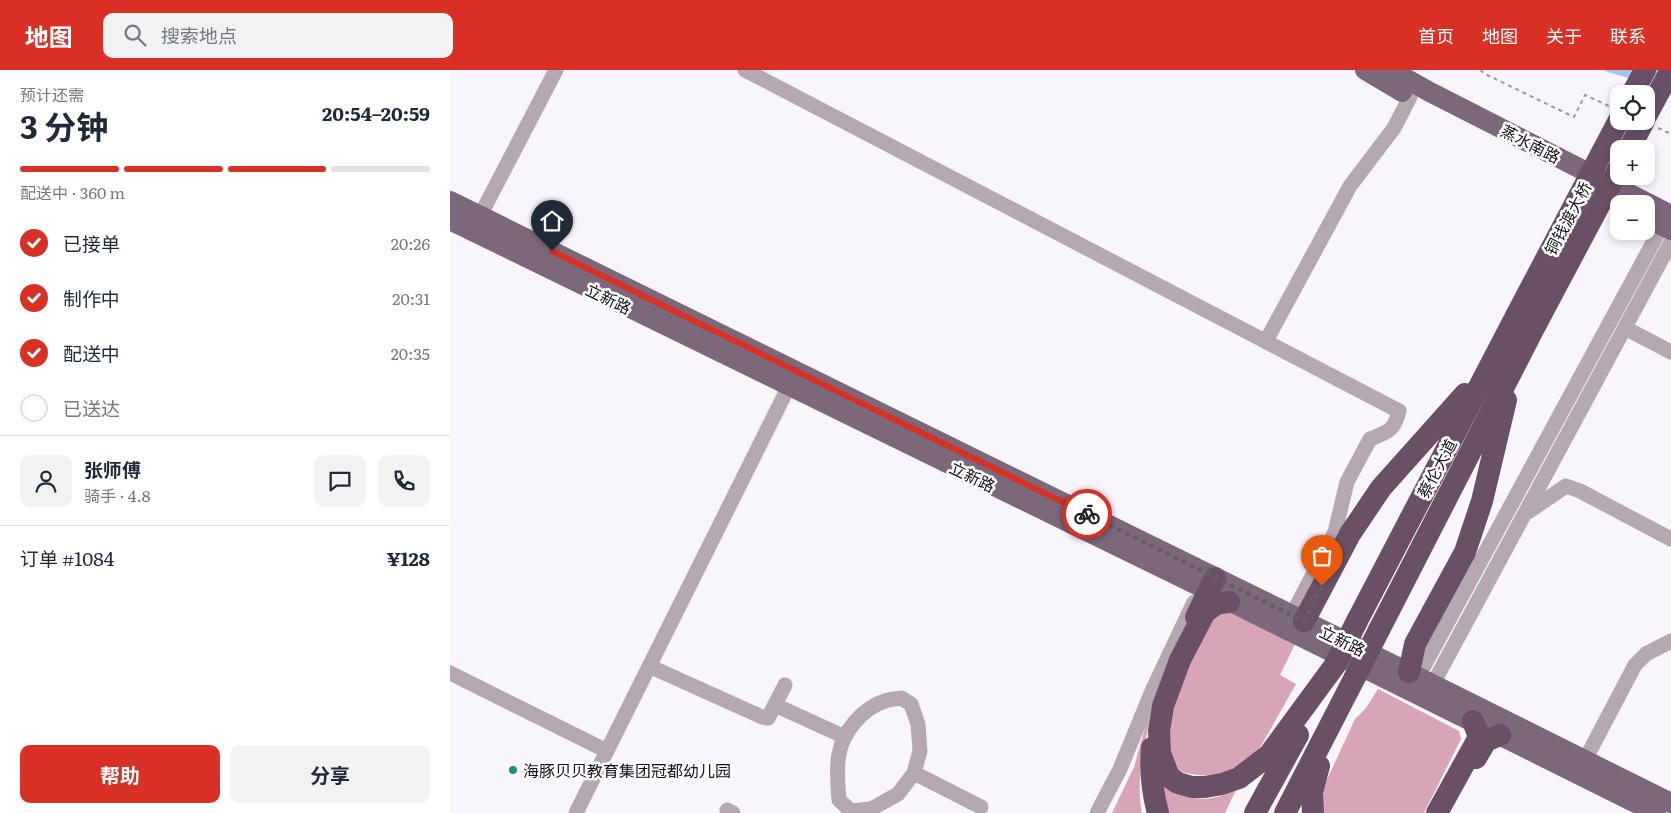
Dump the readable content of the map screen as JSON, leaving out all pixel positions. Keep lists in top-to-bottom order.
{
  "streets": {
    "highway": ["铜钱渡大桥", "蔡伦大道"],
    "main road": ["蒸水南路", "立新路"]
  },
  "crossings": [
    ["铜钱渡大桥", "蔡伦大道"]
  ],
  "places": ["海豚贝贝教育集团冠都幼儿园"],
  "page": {
    "header": "地图",
    "search": "搜索地点",
    "nav": [
      "首页",
      "地图",
      "关于",
      "联系"
    ],
    "heading": ["3 分钟", "预计还需", "20:54–20:59"],
    "panel": [
      "张师傅",
      "骑手 · 4.8",
      "订单 #1084",
      "¥128"
    ],
    "map_buttons": ["+", "−"],
    "bar": "配送中 · 360 m",
    "list": [
      ["已接单", "20:26"],
      ["制作中", "20:31"],
      ["配送中", "20:35"],
      "已送达"
    ],
    "buttons": ["帮助", "分享"]
  }
}
